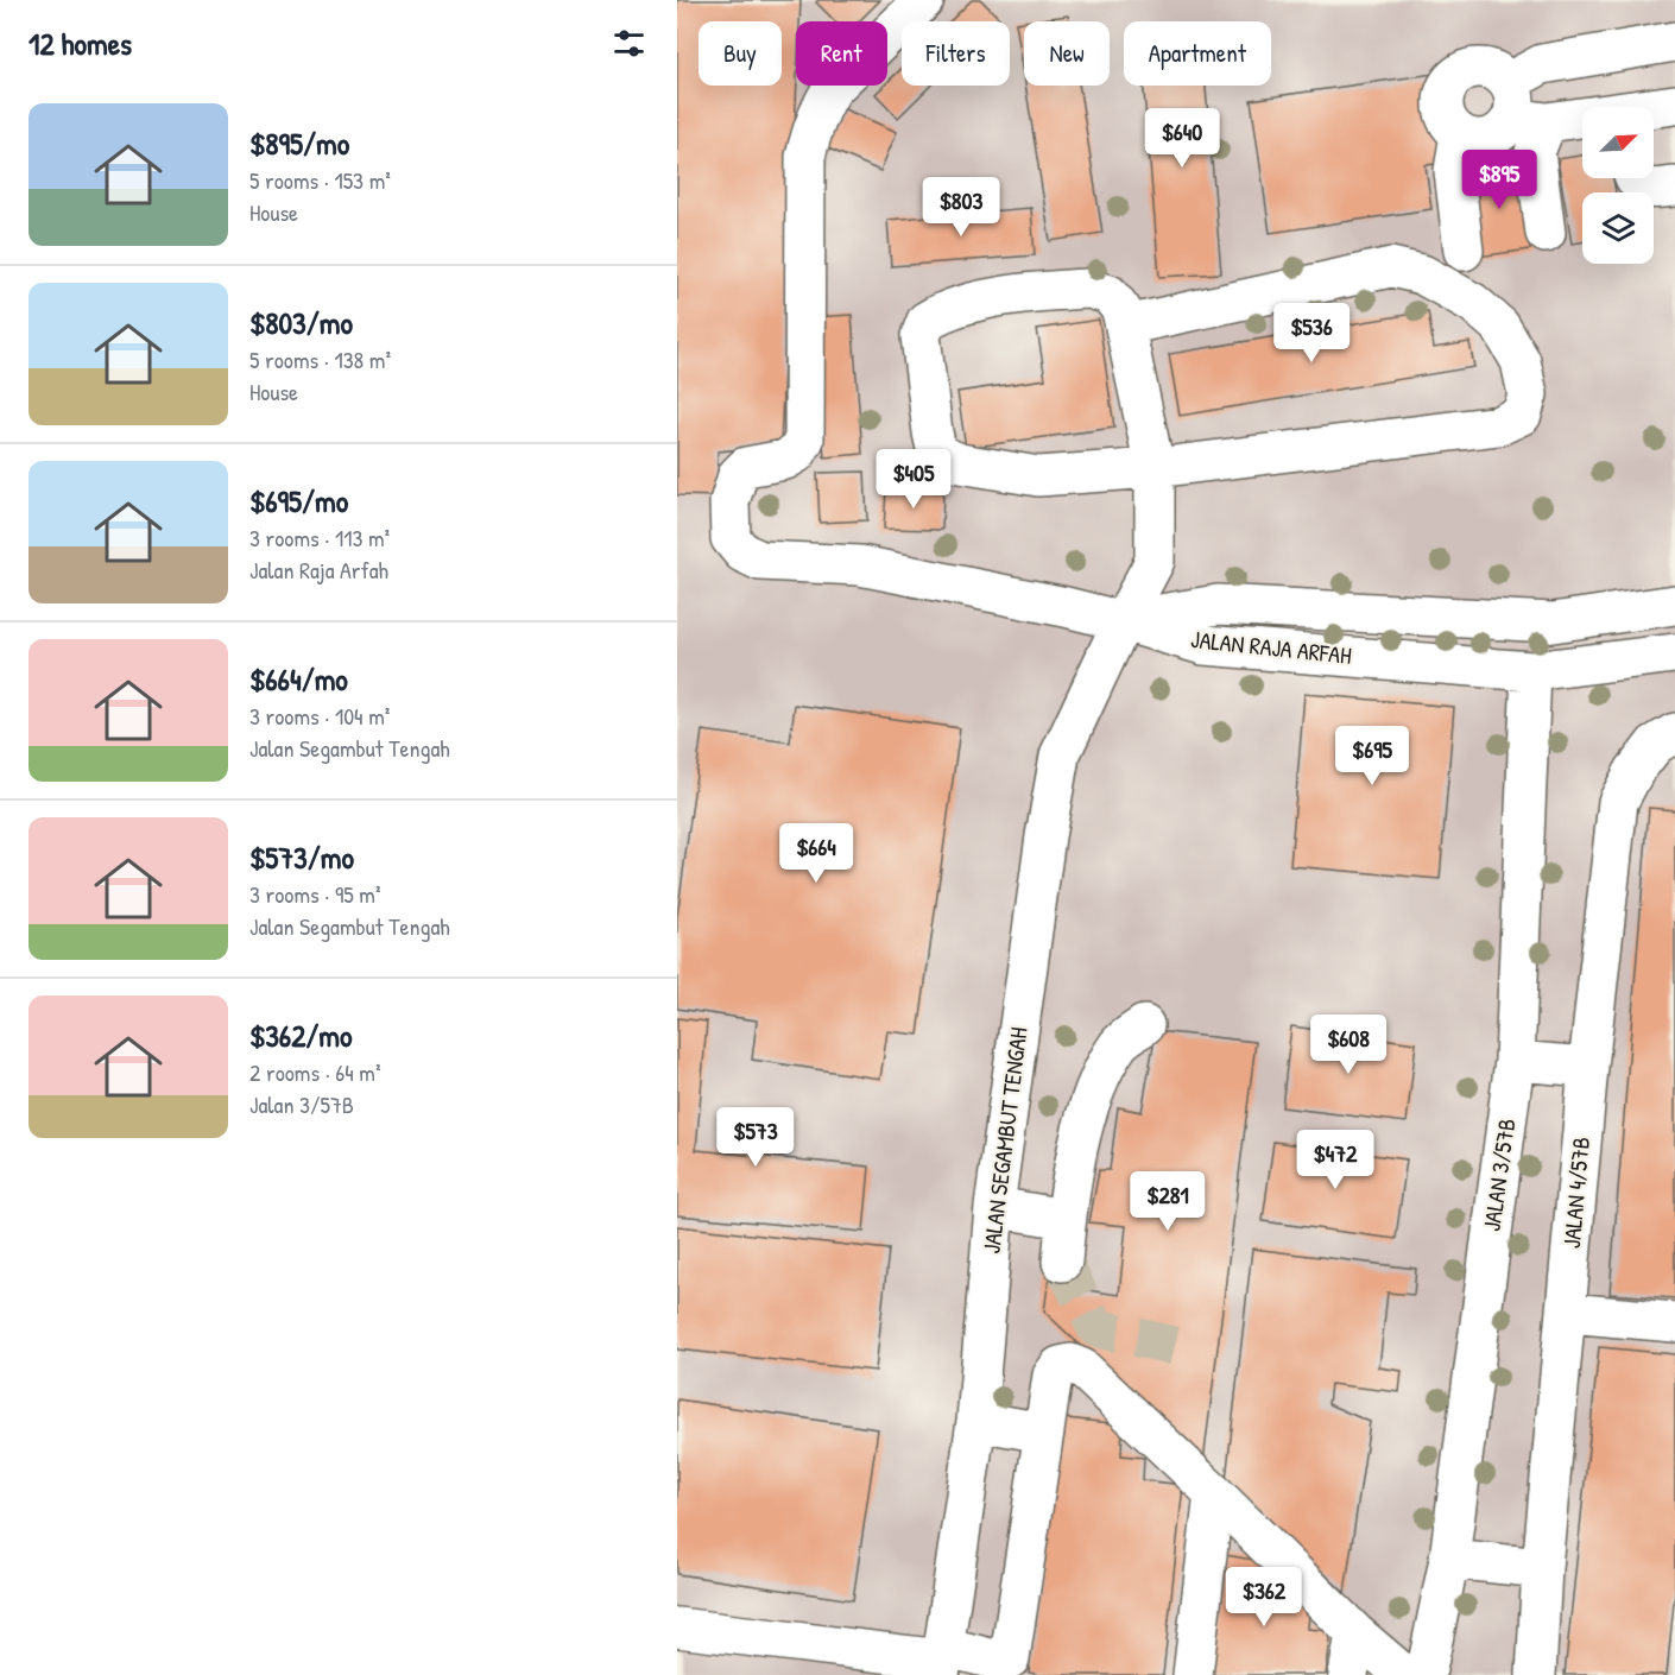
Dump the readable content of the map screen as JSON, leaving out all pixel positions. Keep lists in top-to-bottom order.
{
  "streets": {
    "street": [
      "JALAN RAJA ARFAH",
      "JALAN SEGAMBUT TENGAH",
      "JALAN 3/57B",
      "JALAN 4/57B"
    ]
  },
  "crossings": [
    ["JALAN RAJA ARFAH", "JALAN SEGAMBUT TENGAH"],
    ["JALAN RAJA ARFAH", "JALAN 3/57B"]
  ],
  "north": "top right",
  "page": {
    "heading": "12 homes",
    "chip": [
      "Buy",
      "Rent",
      "Filters",
      "New",
      "Apartment"
    ],
    "list": [
      {
        "name": "$895/mo",
        "note": "5 rooms · 153 m² · House"
      },
      {
        "name": "$803/mo",
        "note": "5 rooms · 138 m² · House"
      },
      {
        "name": "$695/mo",
        "note": "3 rooms · 113 m² · Jalan Raja Arfah"
      },
      {
        "name": "$664/mo",
        "note": "3 rooms · 104 m² · Jalan Segambut Tengah"
      },
      {
        "name": "$573/mo",
        "note": "3 rooms · 95 m² · Jalan Segambut Tengah"
      },
      {
        "name": "$362/mo",
        "note": "2 rooms · 64 m² · Jalan 3/57B"
      }
    ],
    "price": [
      "$640",
      "$895",
      "$803",
      "$536",
      "$405",
      "$695",
      "$664",
      "$608",
      "$573",
      "$472",
      "$281",
      "$362"
    ]
  }
}
